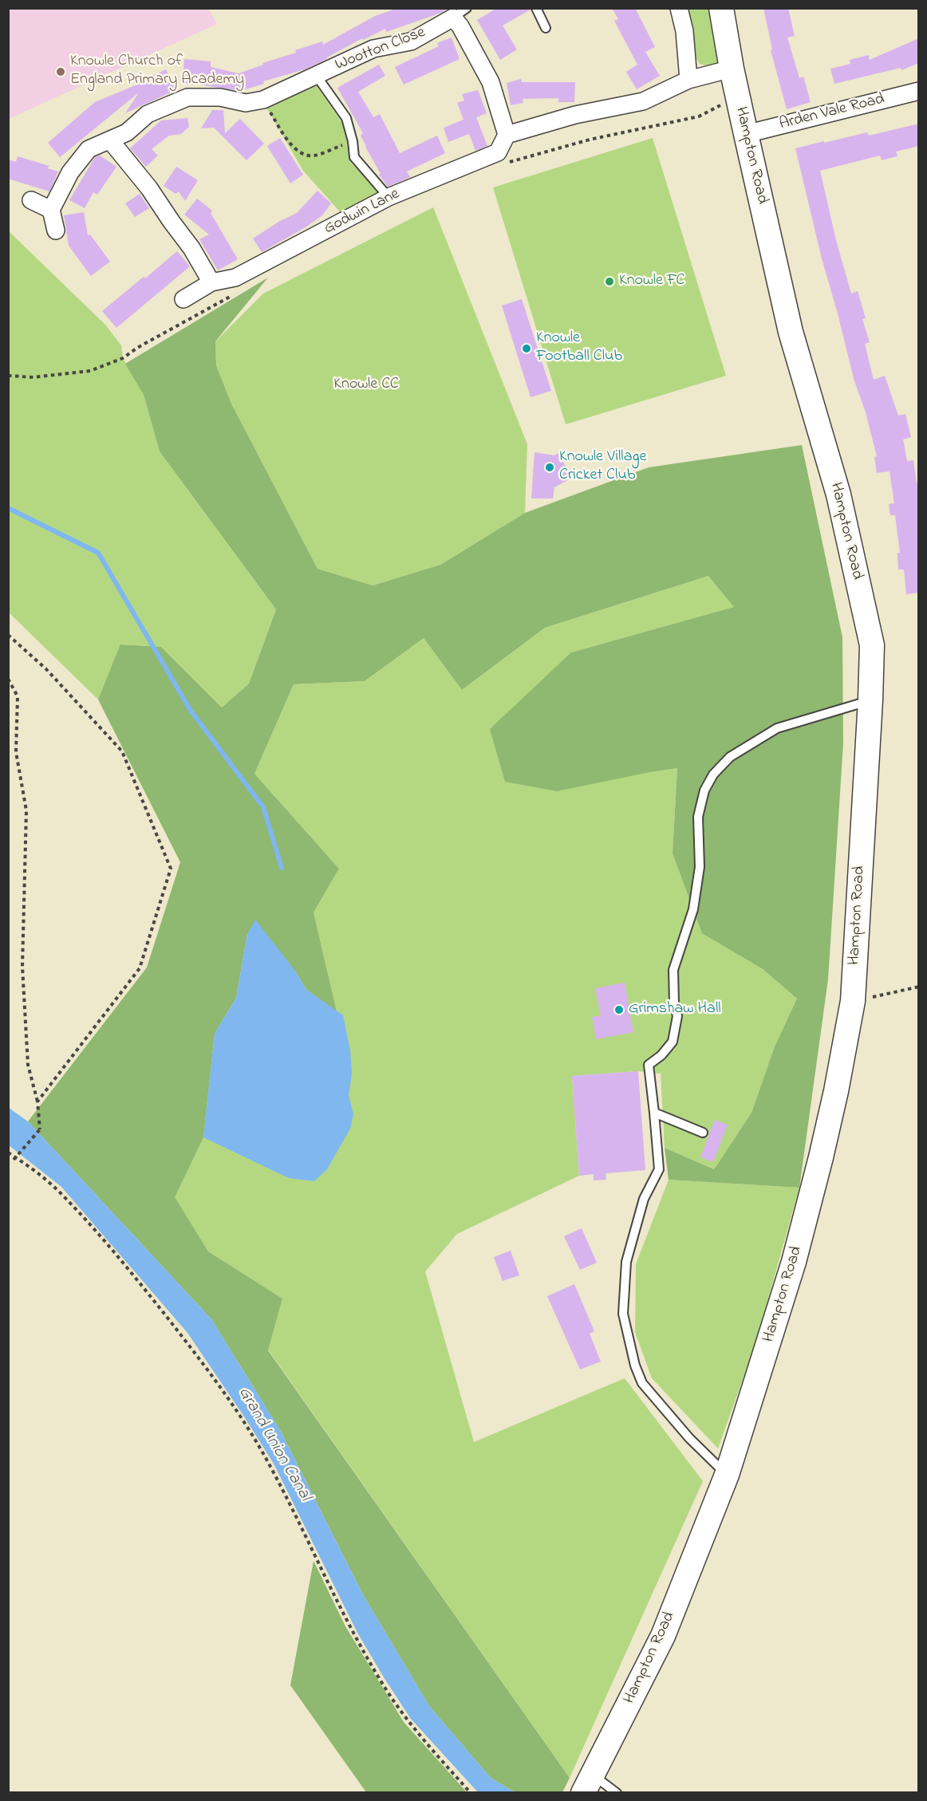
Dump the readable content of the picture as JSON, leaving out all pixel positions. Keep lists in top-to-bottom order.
{
  "streets": {
    "street": [
      "Wootton Close",
      "Arden Vale Road",
      "Hampton Road",
      "Godwin Lane"
    ]
  },
  "crossings": [
    ["Wootton Close", "Godwin Lane"],
    ["Arden Vale Road", "Hampton Road"]
  ],
  "water": ["Grand Union Canal"],
  "parks": ["Knowle CC"],
  "places": [
    "Knowle Church of England Primary Academy",
    "Knowle FC",
    "Knowle Football Club",
    "Knowle Village Cricket Club",
    "Grimshaw Hall"
  ]
}
